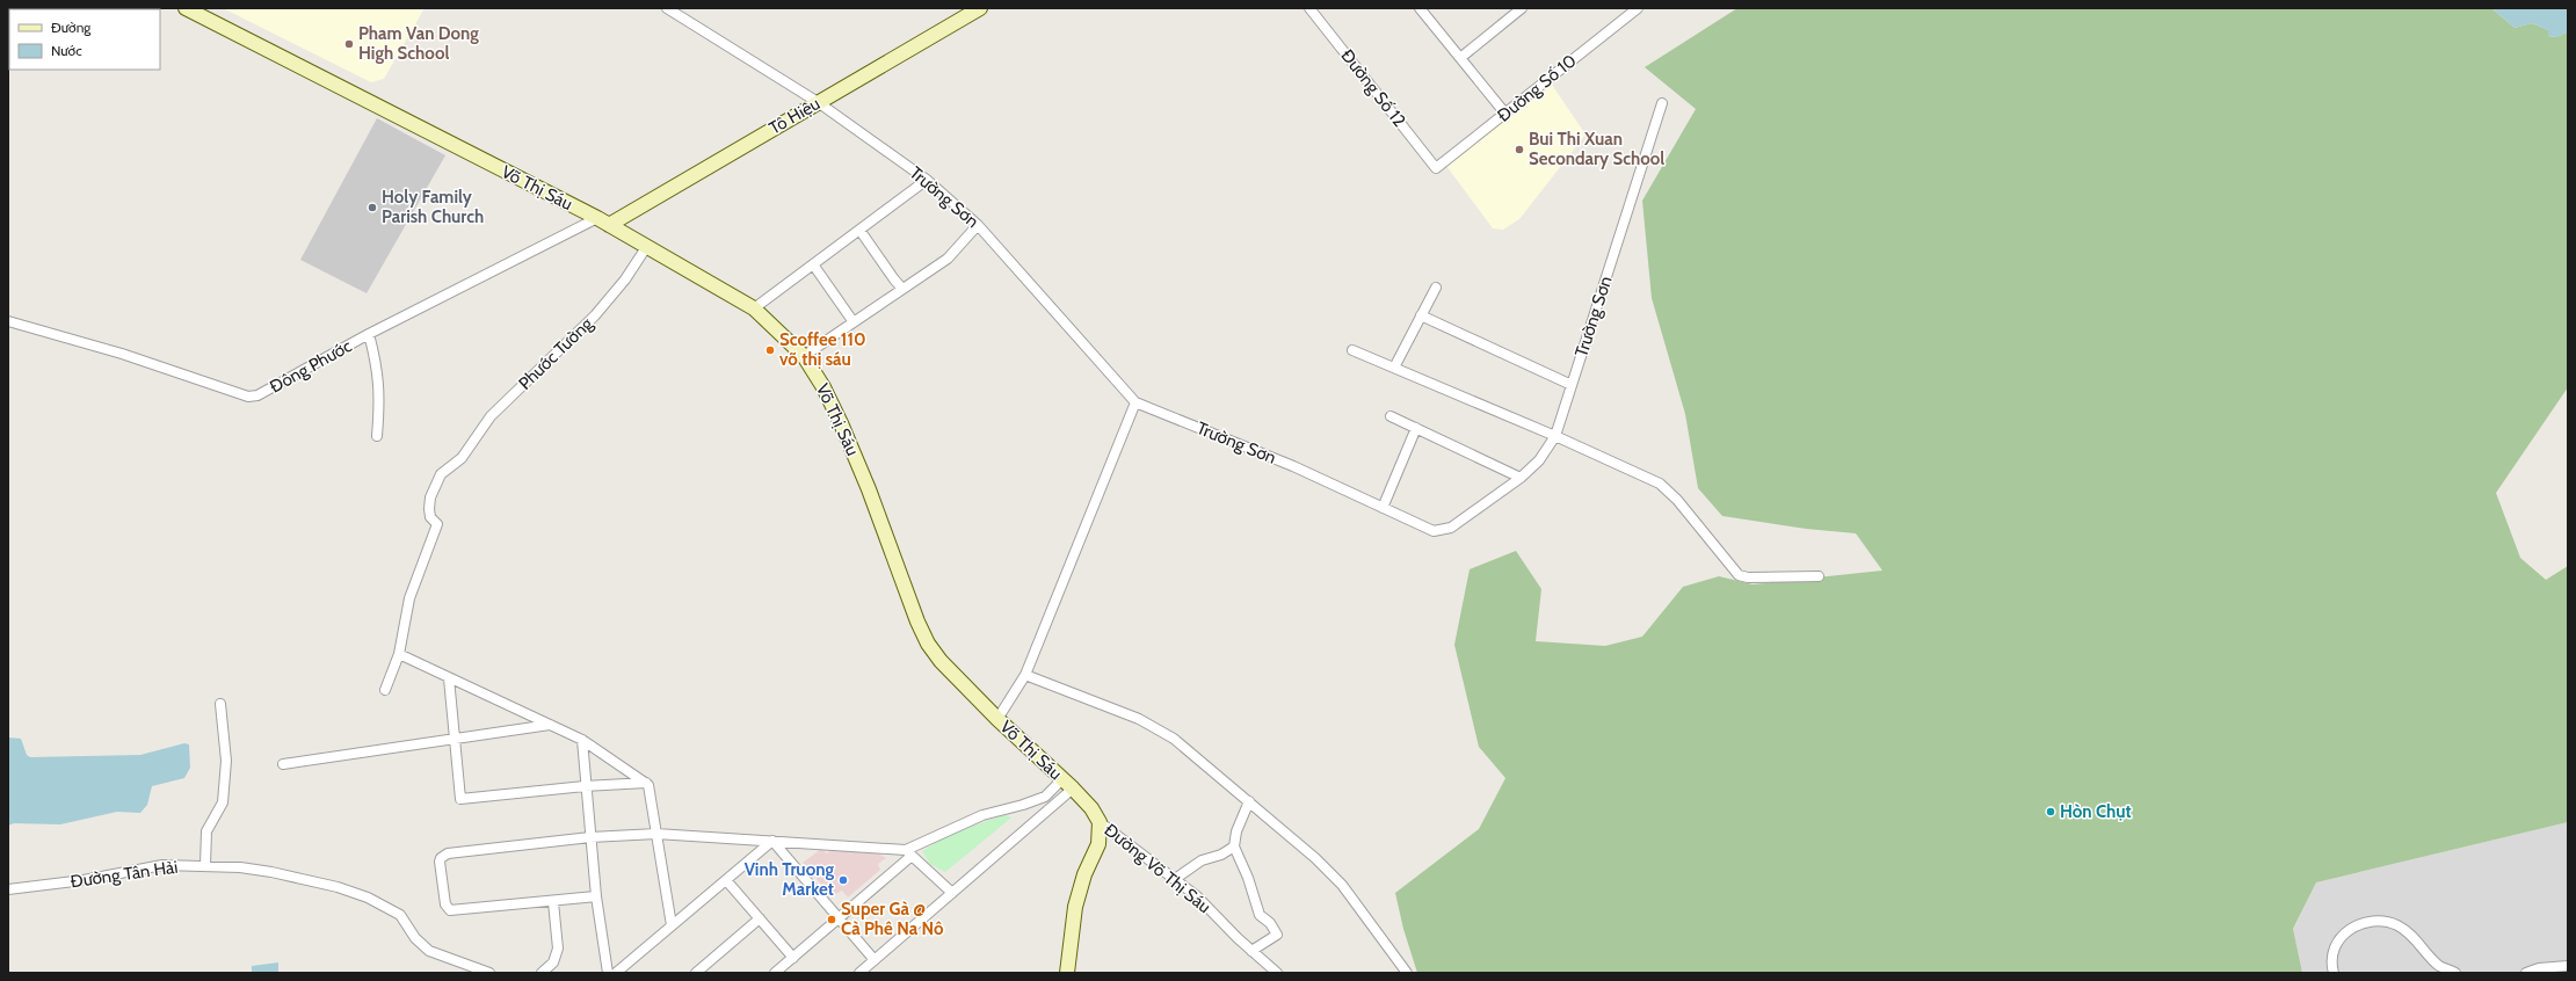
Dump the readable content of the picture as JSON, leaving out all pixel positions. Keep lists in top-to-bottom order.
{
  "streets": {
    "main road": ["Tô Hiệu", "Võ Thị Sáu"],
    "street": [
      "Đường Số 12",
      "Đường Số 10",
      "Trường Sơn",
      "Phước Tường",
      "Đông Phước",
      "Đường Võ Thị Sáu",
      "Đường Tân Hải"
    ]
  },
  "crossings": [
    ["Đường Số 12", "Đường Số 10"],
    ["Tô Hiệu", "Võ Thị Sáu"],
    ["Tô Hiệu", "Trường Sơn"],
    ["Tô Hiệu", "Đông Phước"],
    ["Võ Thị Sáu", "Phước Tường"],
    ["Võ Thị Sáu", "Đông Phước"],
    ["Võ Thị Sáu", "Đường Võ Thị Sáu"]
  ],
  "places": [
    "Pham Van Dong High School",
    "Bui Thi Xuan Secondary School",
    "Holy Family Parish Church",
    "Scoffee 110 võ thị sáu",
    "Hòn Chụt",
    "Vinh Truong Market",
    "Super Gà @ Cà Phê Na Nô"
  ],
  "legend": ["Đường", "Nước"]
}
